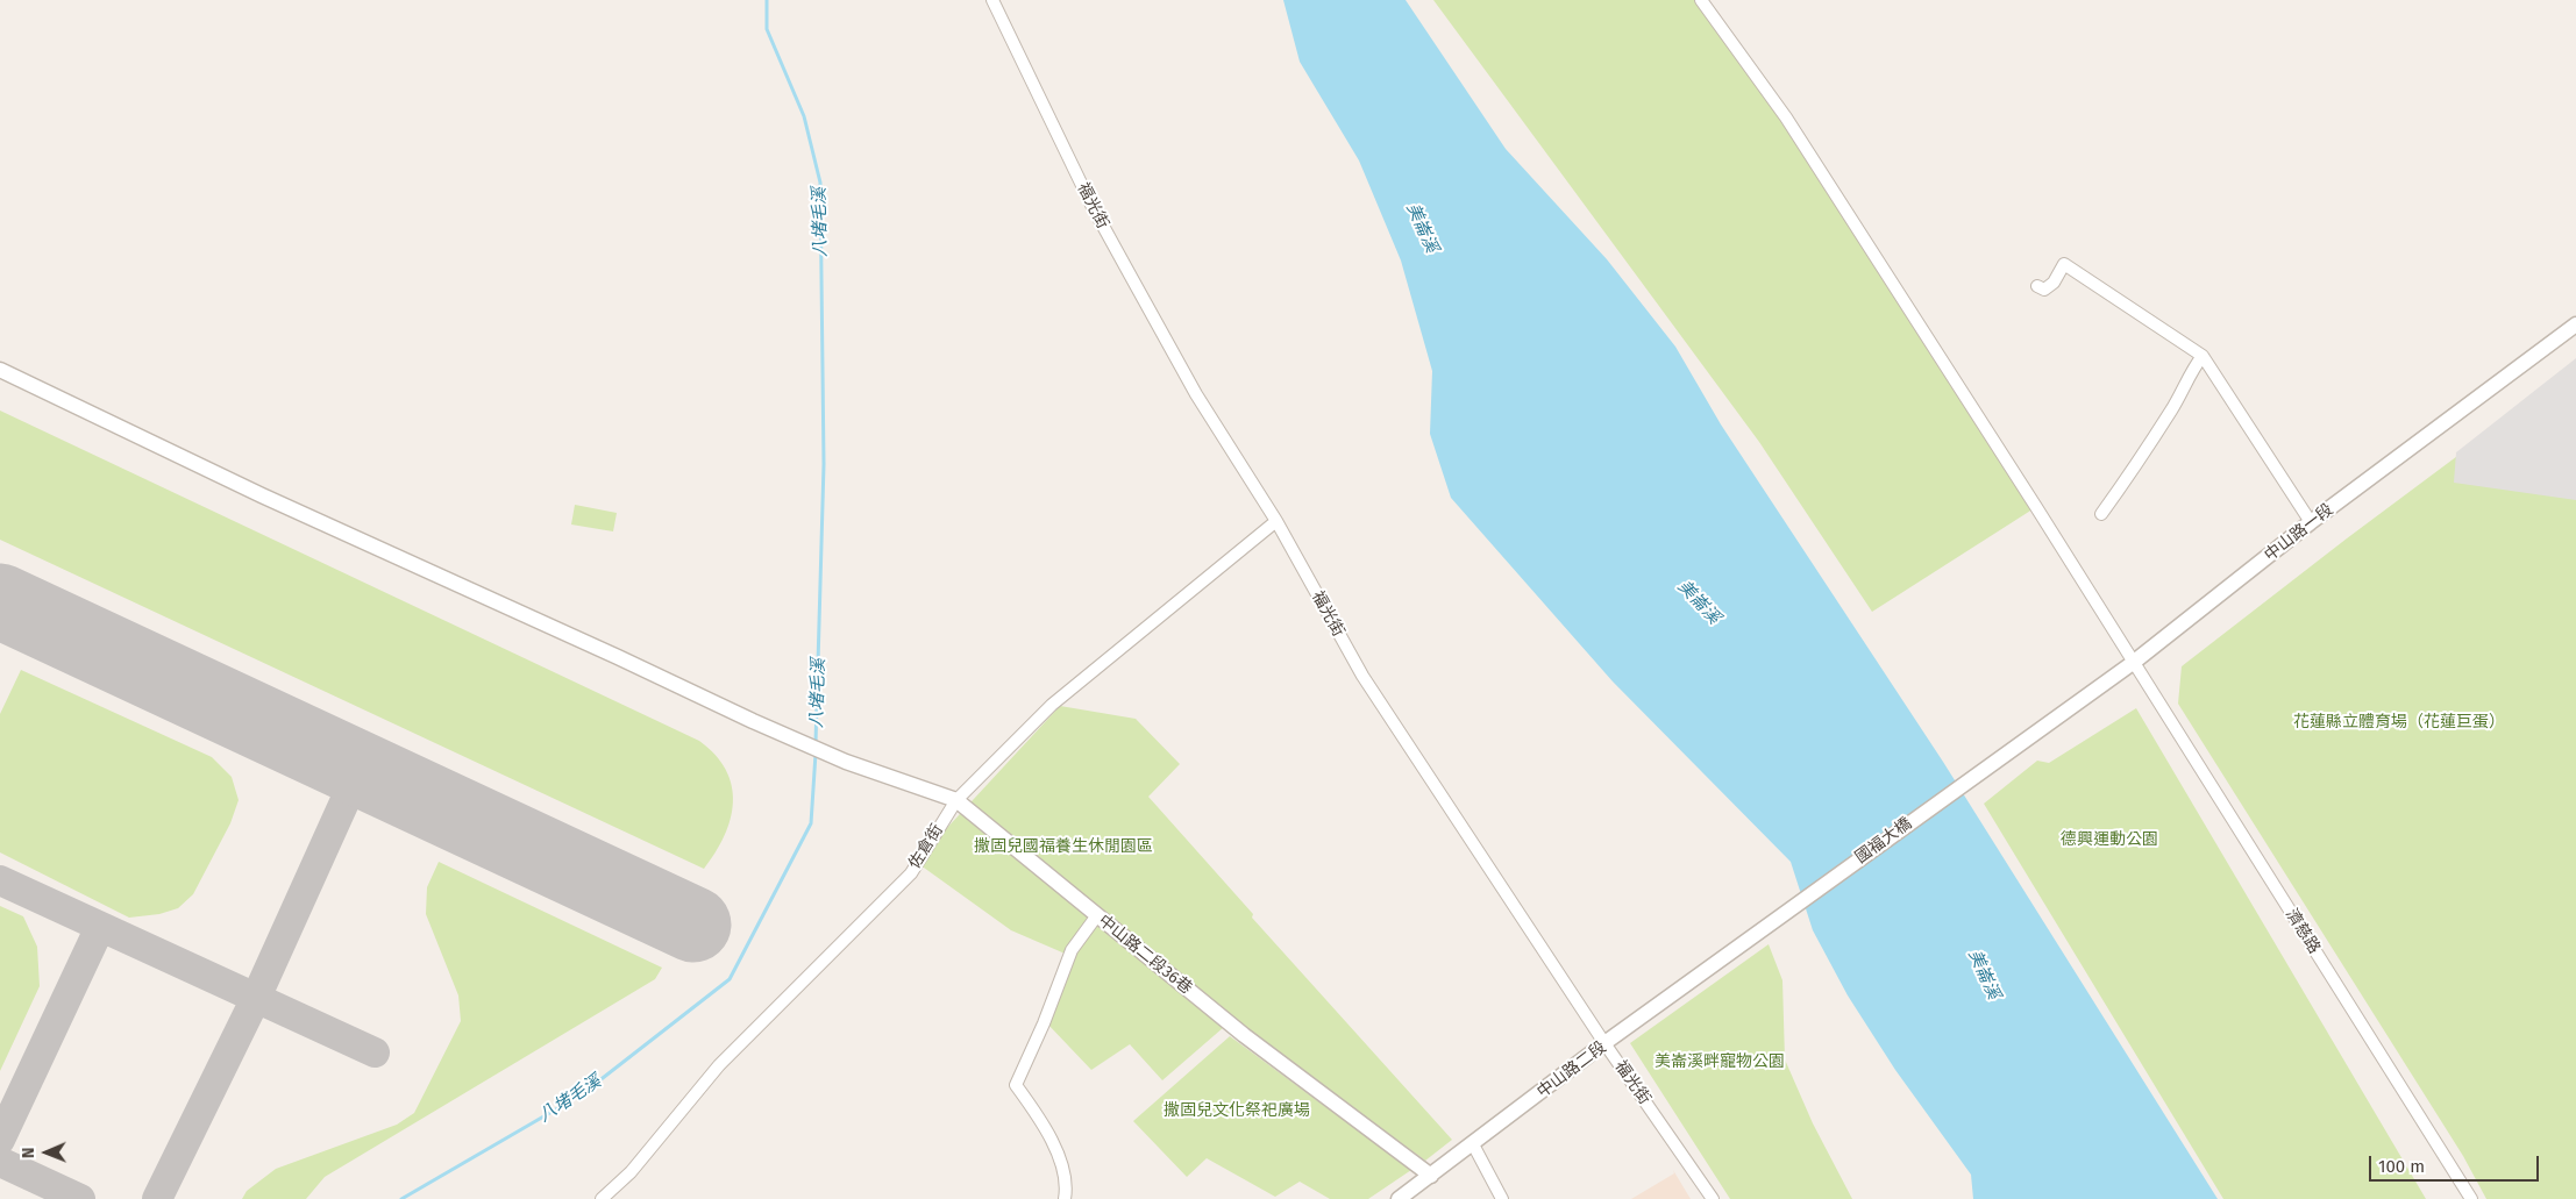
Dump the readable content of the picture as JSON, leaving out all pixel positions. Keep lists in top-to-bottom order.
{
  "streets": {
    "street": [
      "福光街",
      "中山路一段",
      "國福大橋",
      "佐倉街",
      "濟慈路",
      "中山路二段36巷",
      "中山路二段"
    ]
  },
  "crossings": [
    ["福光街", "佐倉街"],
    ["福光街", "中山路二段"],
    ["中山路一段", "國福大橋"],
    ["中山路一段", "濟慈路"],
    ["國福大橋", "中山路二段"],
    ["佐倉街", "中山路二段36巷"],
    ["中山路二段36巷", "中山路二段"]
  ],
  "water": ["八堵毛溪", "美崙溪"],
  "parks": [
    "花蓮縣立體育場（花蓮巨蛋）",
    "德興運動公園",
    "撒固兒國福養生休閒園區",
    "美崙溪畔寵物公園",
    "撒固兒文化祭祀廣場"
  ],
  "scale_bar": "100 m",
  "north": "left"
}
